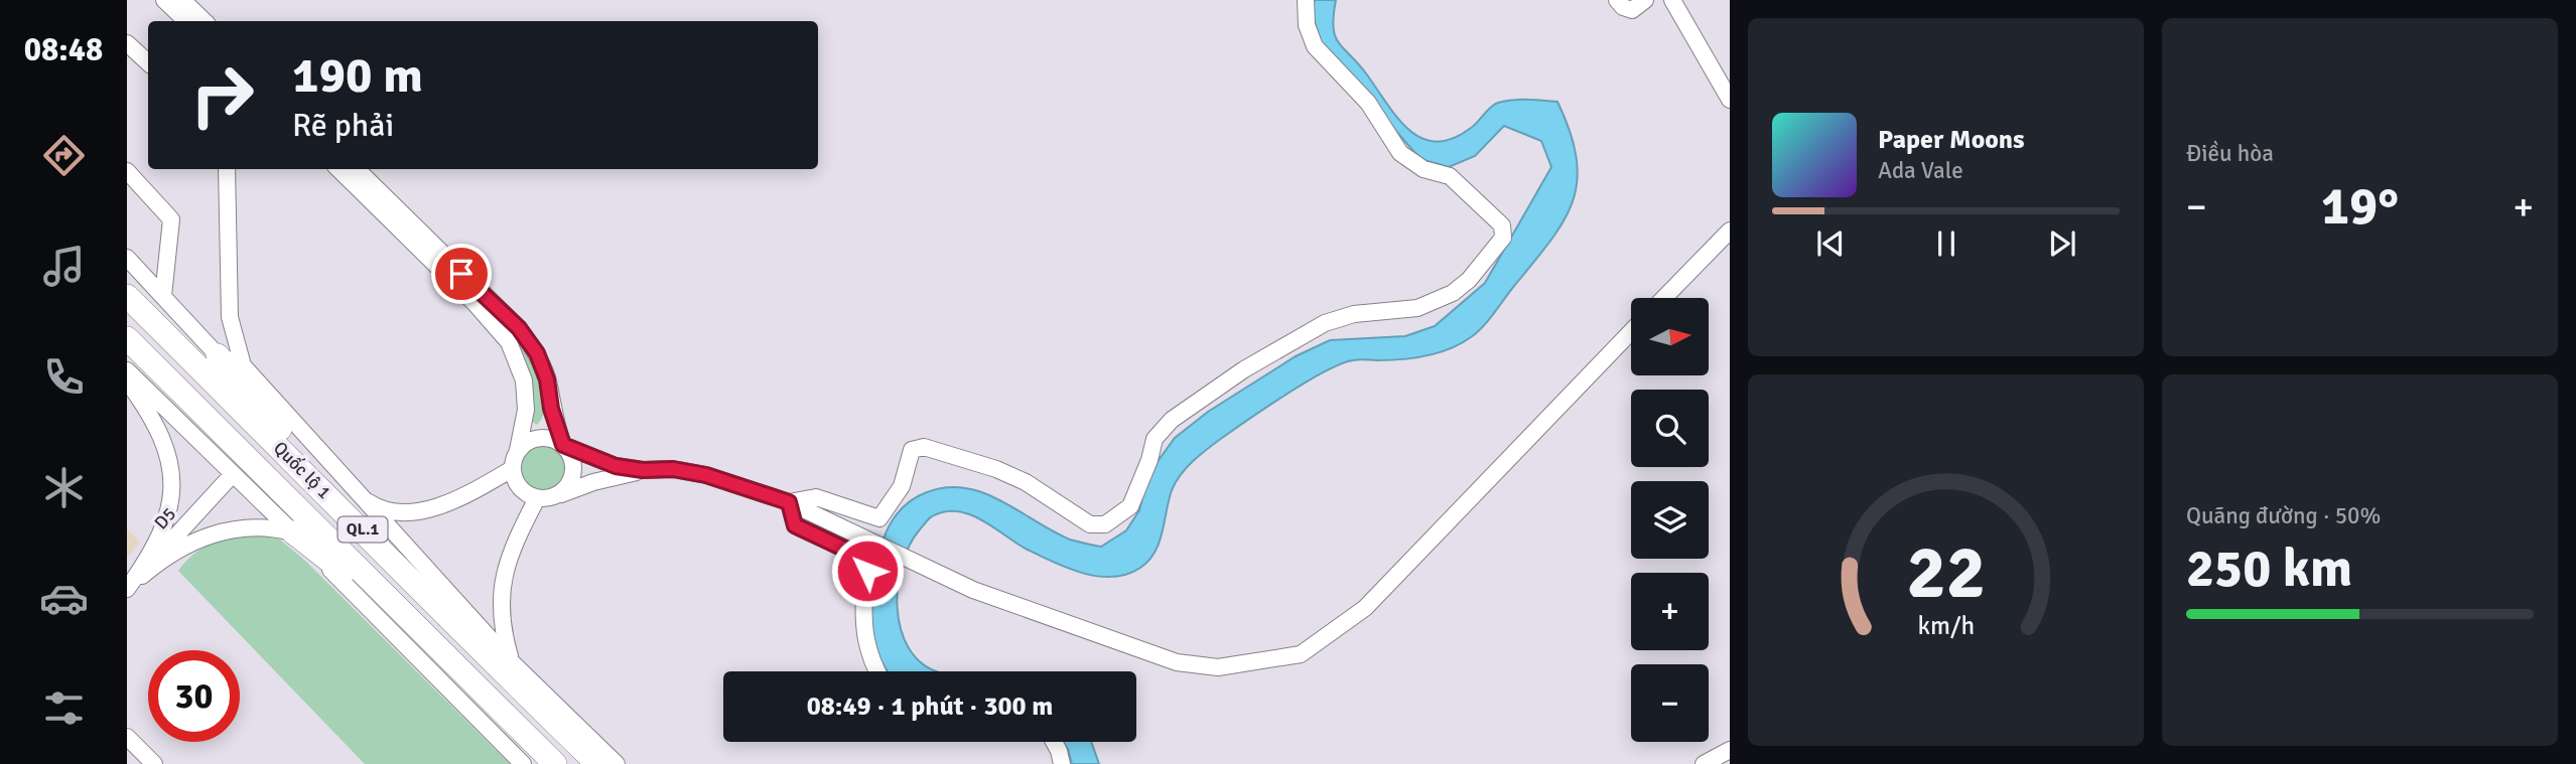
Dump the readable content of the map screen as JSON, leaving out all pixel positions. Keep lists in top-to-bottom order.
{
  "streets": {
    "highway": ["Quốc lộ 1", "QL.1"],
    "street": ["D5"]
  },
  "north": "right",
  "page": {
    "tabs": "08:48",
    "tile": [
      "Điều hòa",
      ["Quãng đường · 50%", "250 km"]
    ],
    "turn": ["190 m", "Rẽ phải"],
    "song": ["Paper Moons", "Ada Vale"],
    "heat": ["−", "19°", "+"],
    "map_buttons": ["+", "−"],
    "limit": "30",
    "trip": "08:49 · 1 phút · 300 m",
    "gauge": ["22", "km/h"]
  }
}
